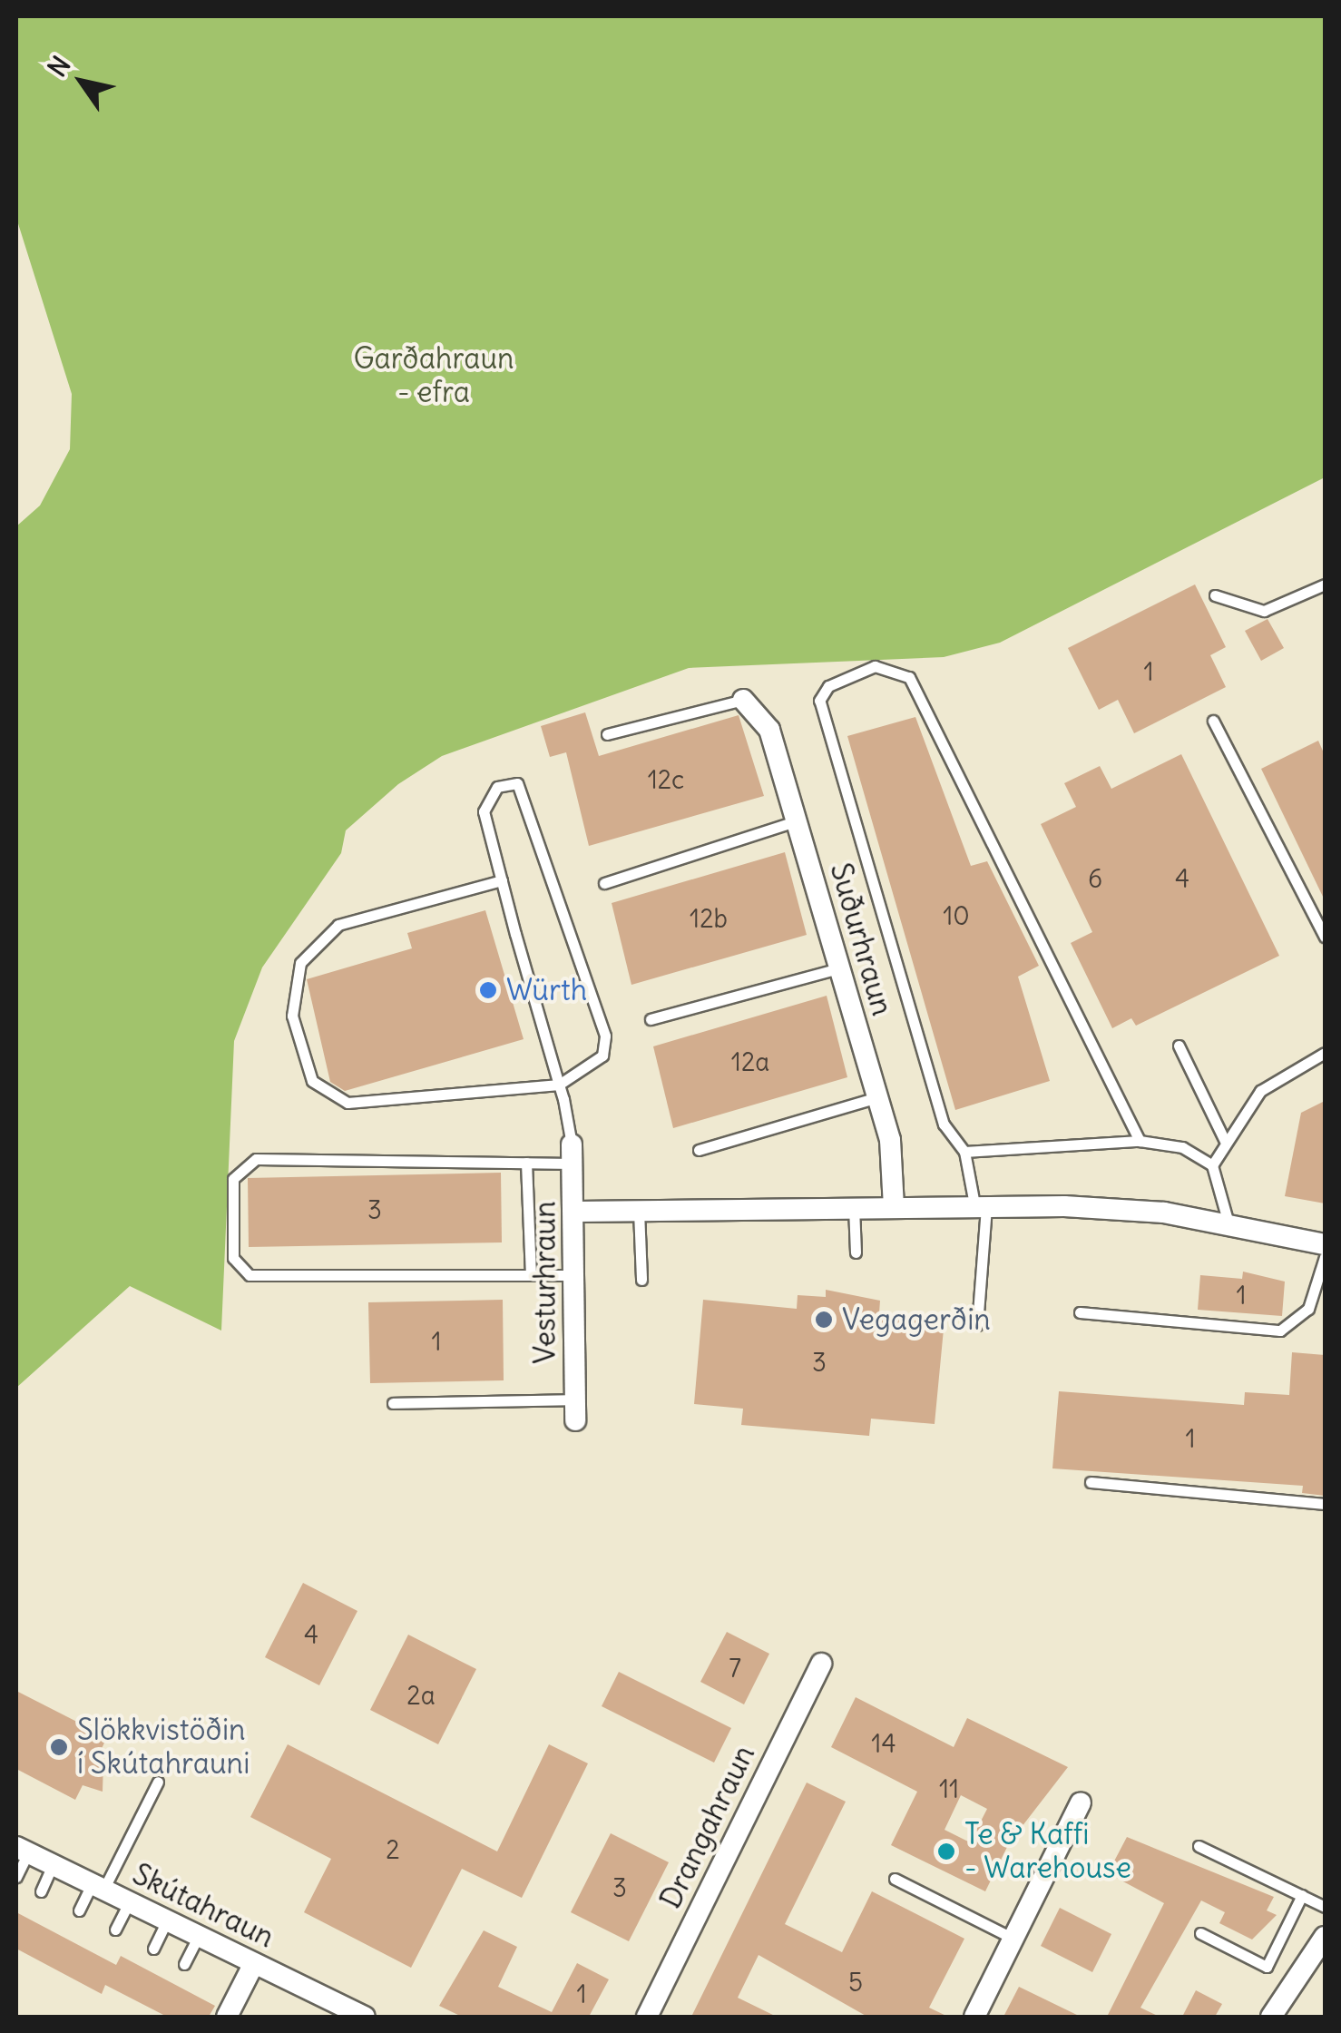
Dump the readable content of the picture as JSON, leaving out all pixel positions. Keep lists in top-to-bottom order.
{
  "streets": {
    "street": [
      "Suðurhraun",
      "Vesturhraun",
      "Drangahraun",
      "Skútahraun"
    ]
  },
  "parks": ["Garðahraun - efra"],
  "places": [
    "Würth",
    "Vegagerðin",
    "Slökkvistöðin í Skútahrauni",
    "Te & Kaffi - Warehouse"
  ],
  "house_numbers": [
    "1",
    "12c",
    "6",
    "4",
    "10",
    "12b",
    "12a",
    "3",
    "1",
    "1",
    "3",
    "1",
    "4",
    "7",
    "2a",
    "14",
    "11",
    "2",
    "3",
    "5",
    "1"
  ],
  "north": "top left"
}
